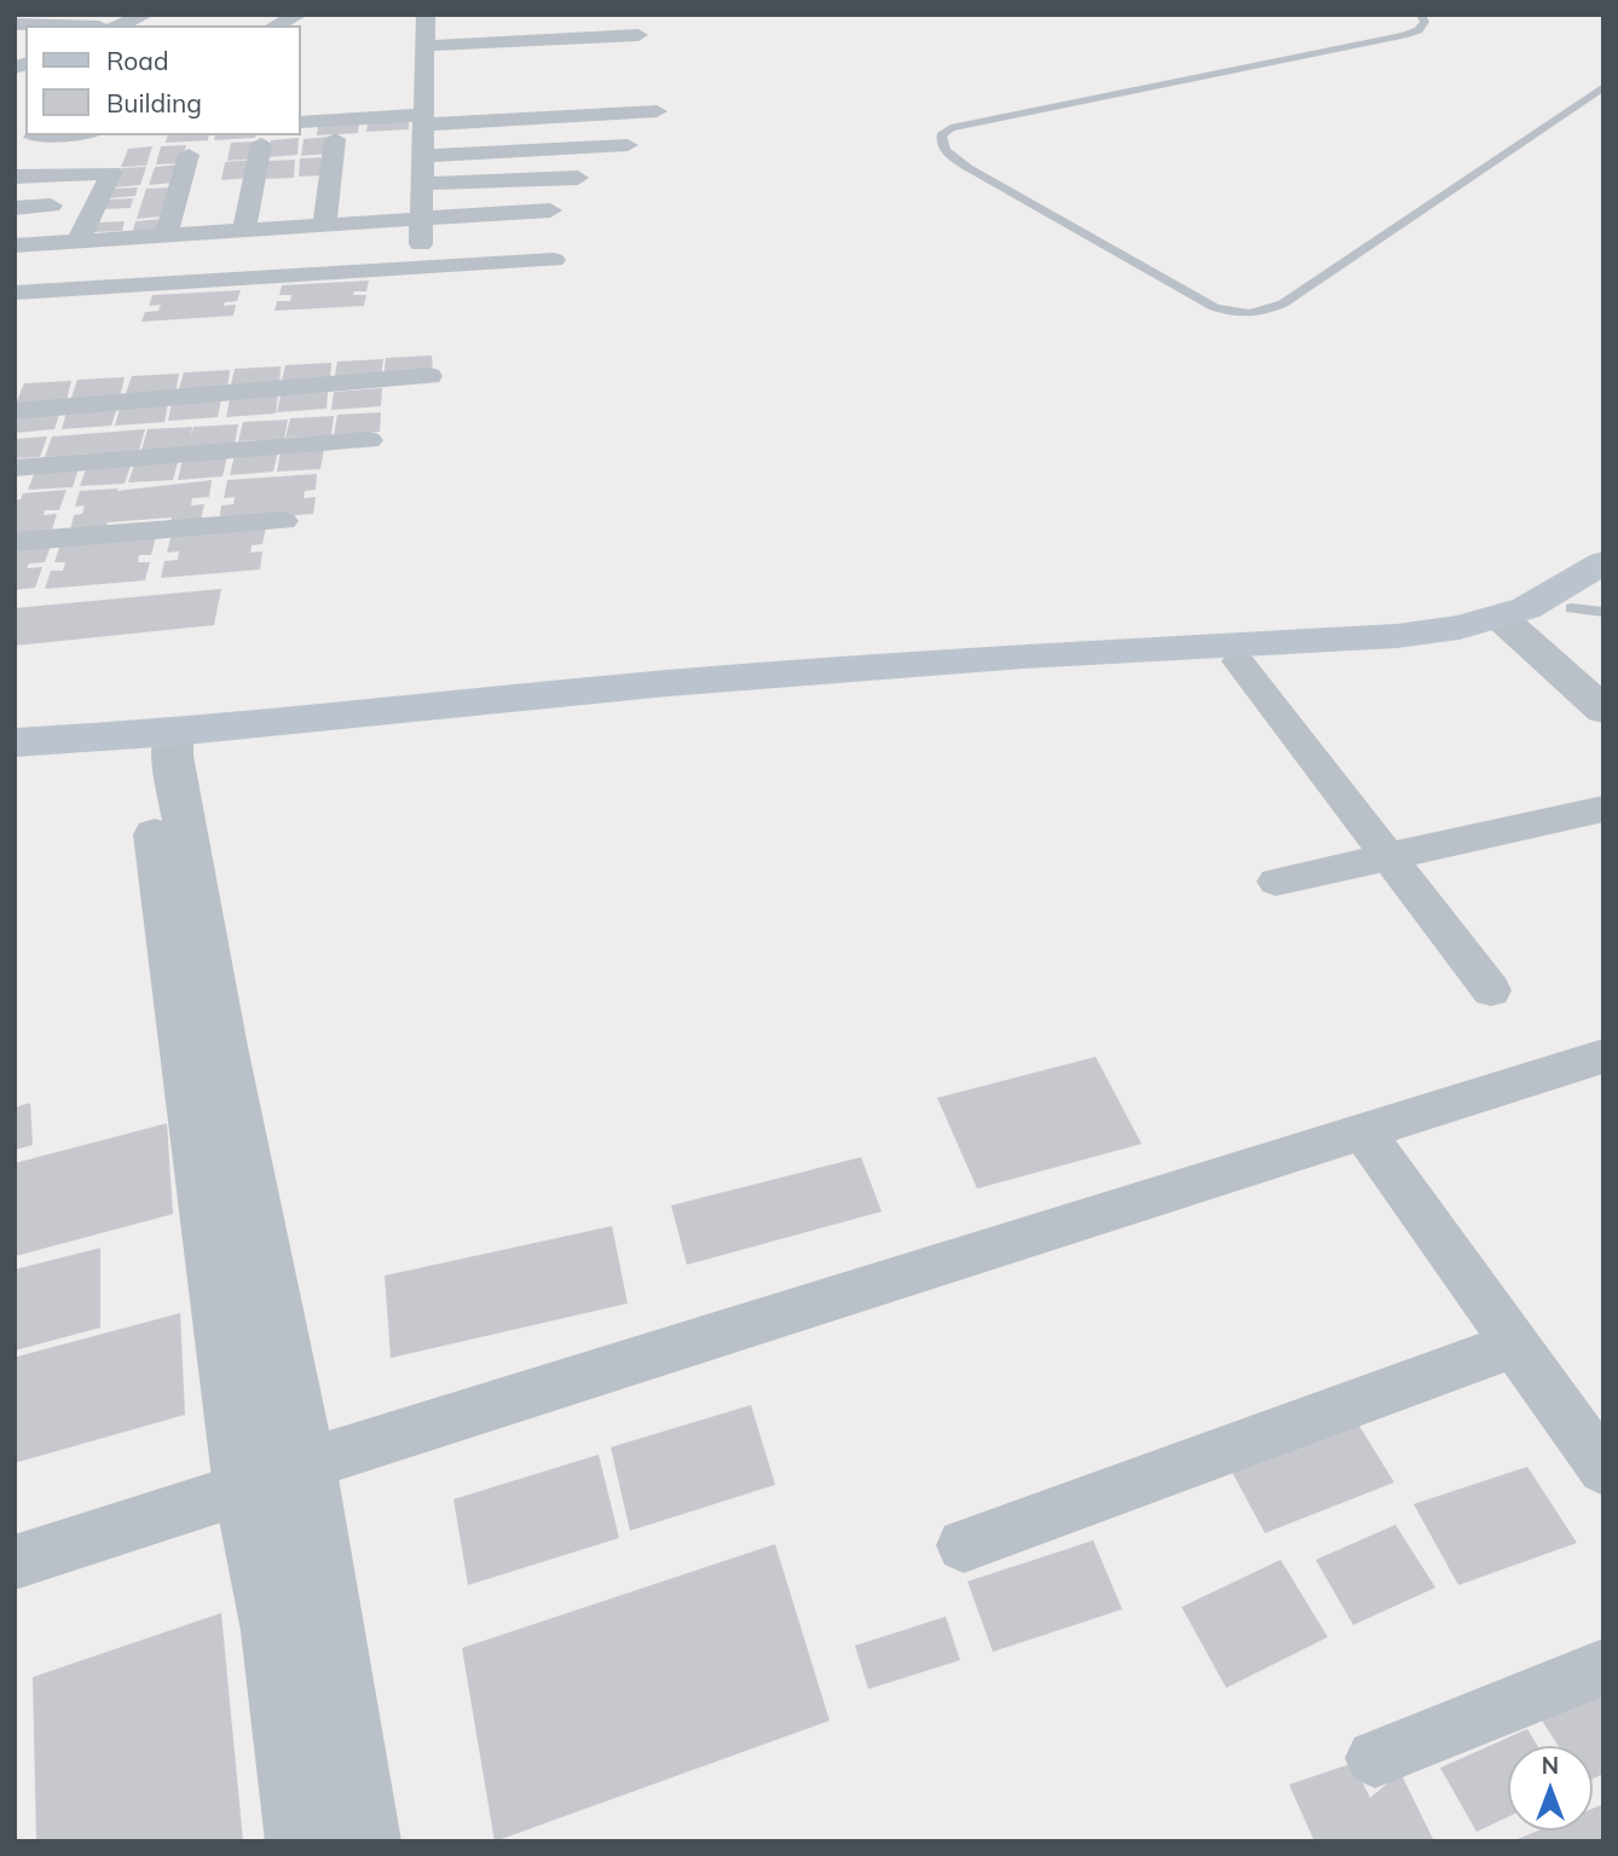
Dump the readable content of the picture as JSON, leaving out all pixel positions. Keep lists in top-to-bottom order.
{
  "legend": ["Road", "Building"],
  "north": "top"
}
